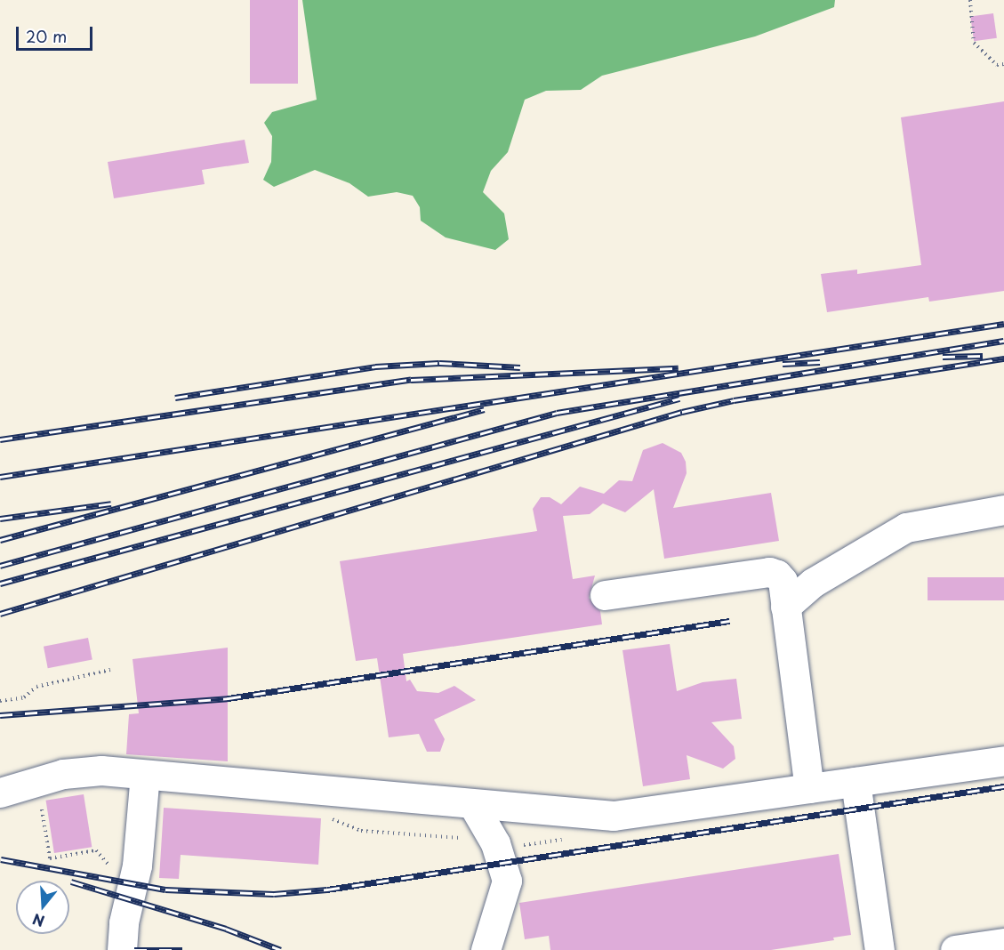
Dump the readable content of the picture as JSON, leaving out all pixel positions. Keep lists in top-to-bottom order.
{
  "scale_bar": "20 m",
  "north": "bottom"
}
